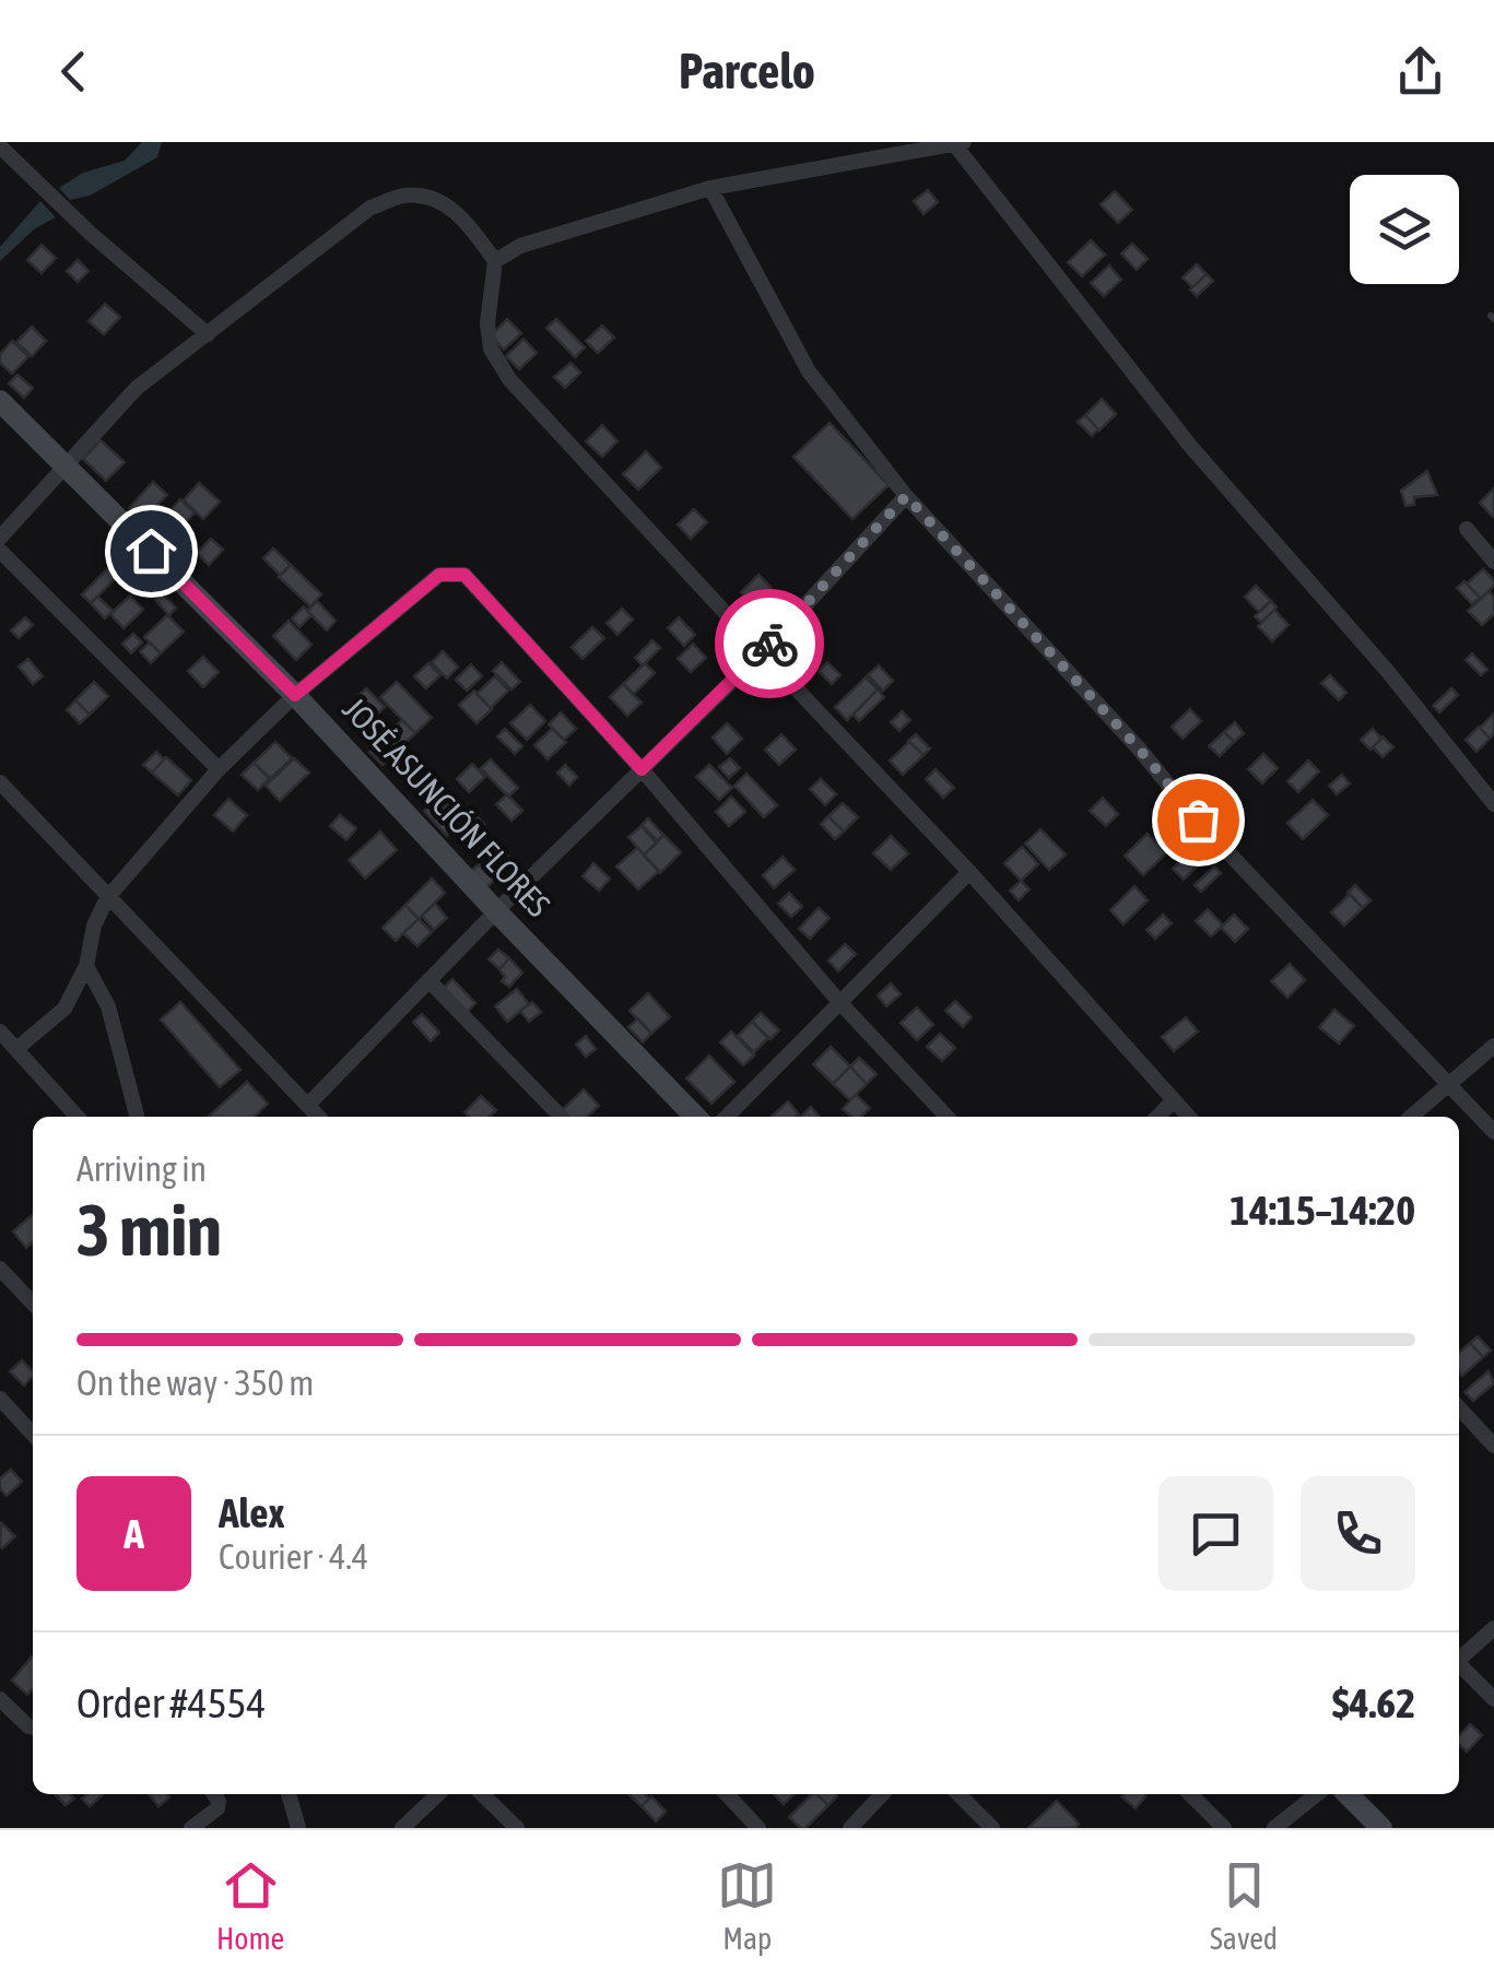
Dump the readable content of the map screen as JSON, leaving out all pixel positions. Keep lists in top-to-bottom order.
{
  "streets": {
    "street": ["JOSÉ ASUNCIÓN FLORES"]
  },
  "page": {
    "header": "Parcelo",
    "heading": ["3 min", "Arriving in", "14:15–14:20"],
    "panel": [
      "Alex",
      "Courier · 4.4",
      "Order #4554",
      "$4.62"
    ],
    "bar": "On the way · 350 m",
    "round": "A",
    "tabs": ["Home", "Map", "Saved"]
  }
}
